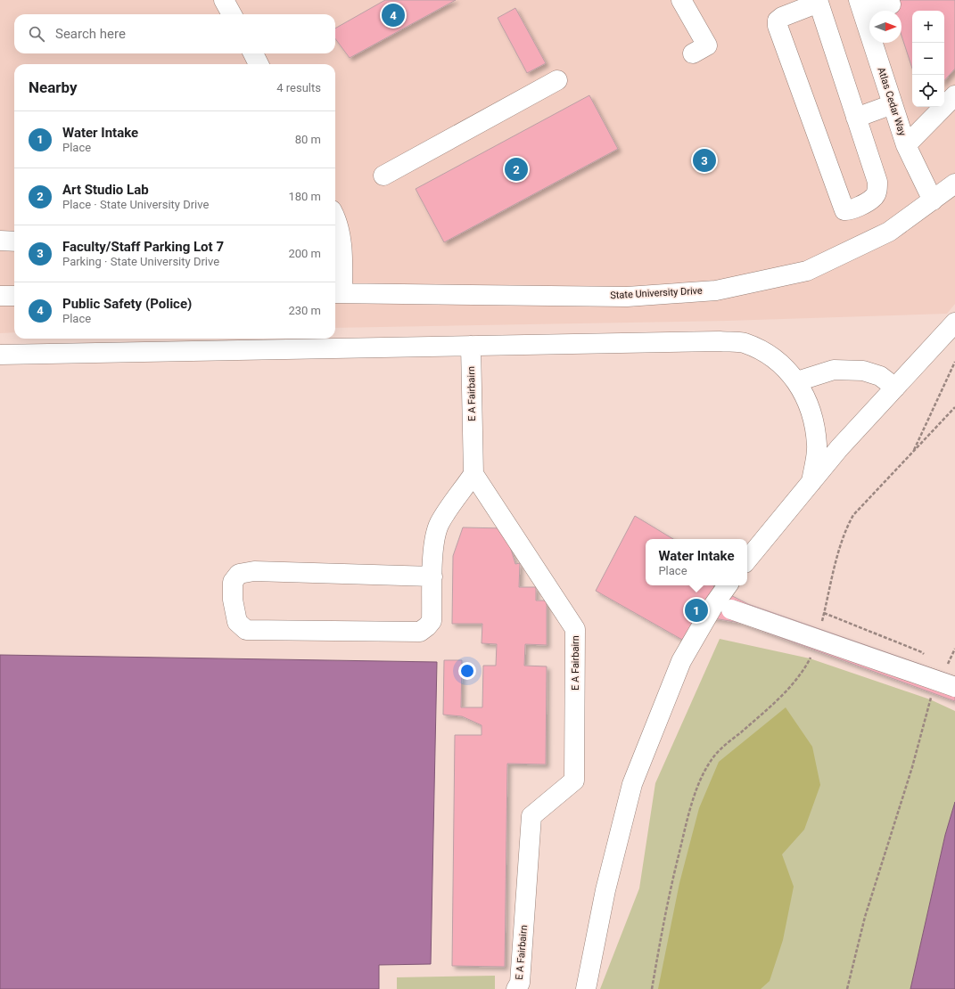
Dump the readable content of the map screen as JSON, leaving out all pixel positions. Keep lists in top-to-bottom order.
{
  "streets": {
    "street": ["Atlas Cedar Way", "State University Drive", "E A Fairbairn"]
  },
  "crossings": [
    ["Atlas Cedar Way", "State University Drive"]
  ],
  "north": "right",
  "page": {
    "pins": [
      "4",
      "3",
      "2",
      "1"
    ],
    "map_buttons": ["+", "−"],
    "search": "Search here",
    "heading": ["Nearby", "4 results"],
    "list": [
      {
        "mark": "1",
        "name": "Water Intake",
        "note": "Place",
        "value": "80 m"
      },
      {
        "mark": "2",
        "name": "Art Studio Lab",
        "note": "Place · State University Drive",
        "value": "180 m"
      },
      {
        "mark": "3",
        "name": "Faculty/Staff Parking Lot 7",
        "note": "Parking · State University Drive",
        "value": "200 m"
      },
      {
        "mark": "4",
        "name": "Public Safety (Police)",
        "note": "Place",
        "value": "230 m"
      }
    ],
    "popup": ["Water Intake", "Place"]
  }
}
